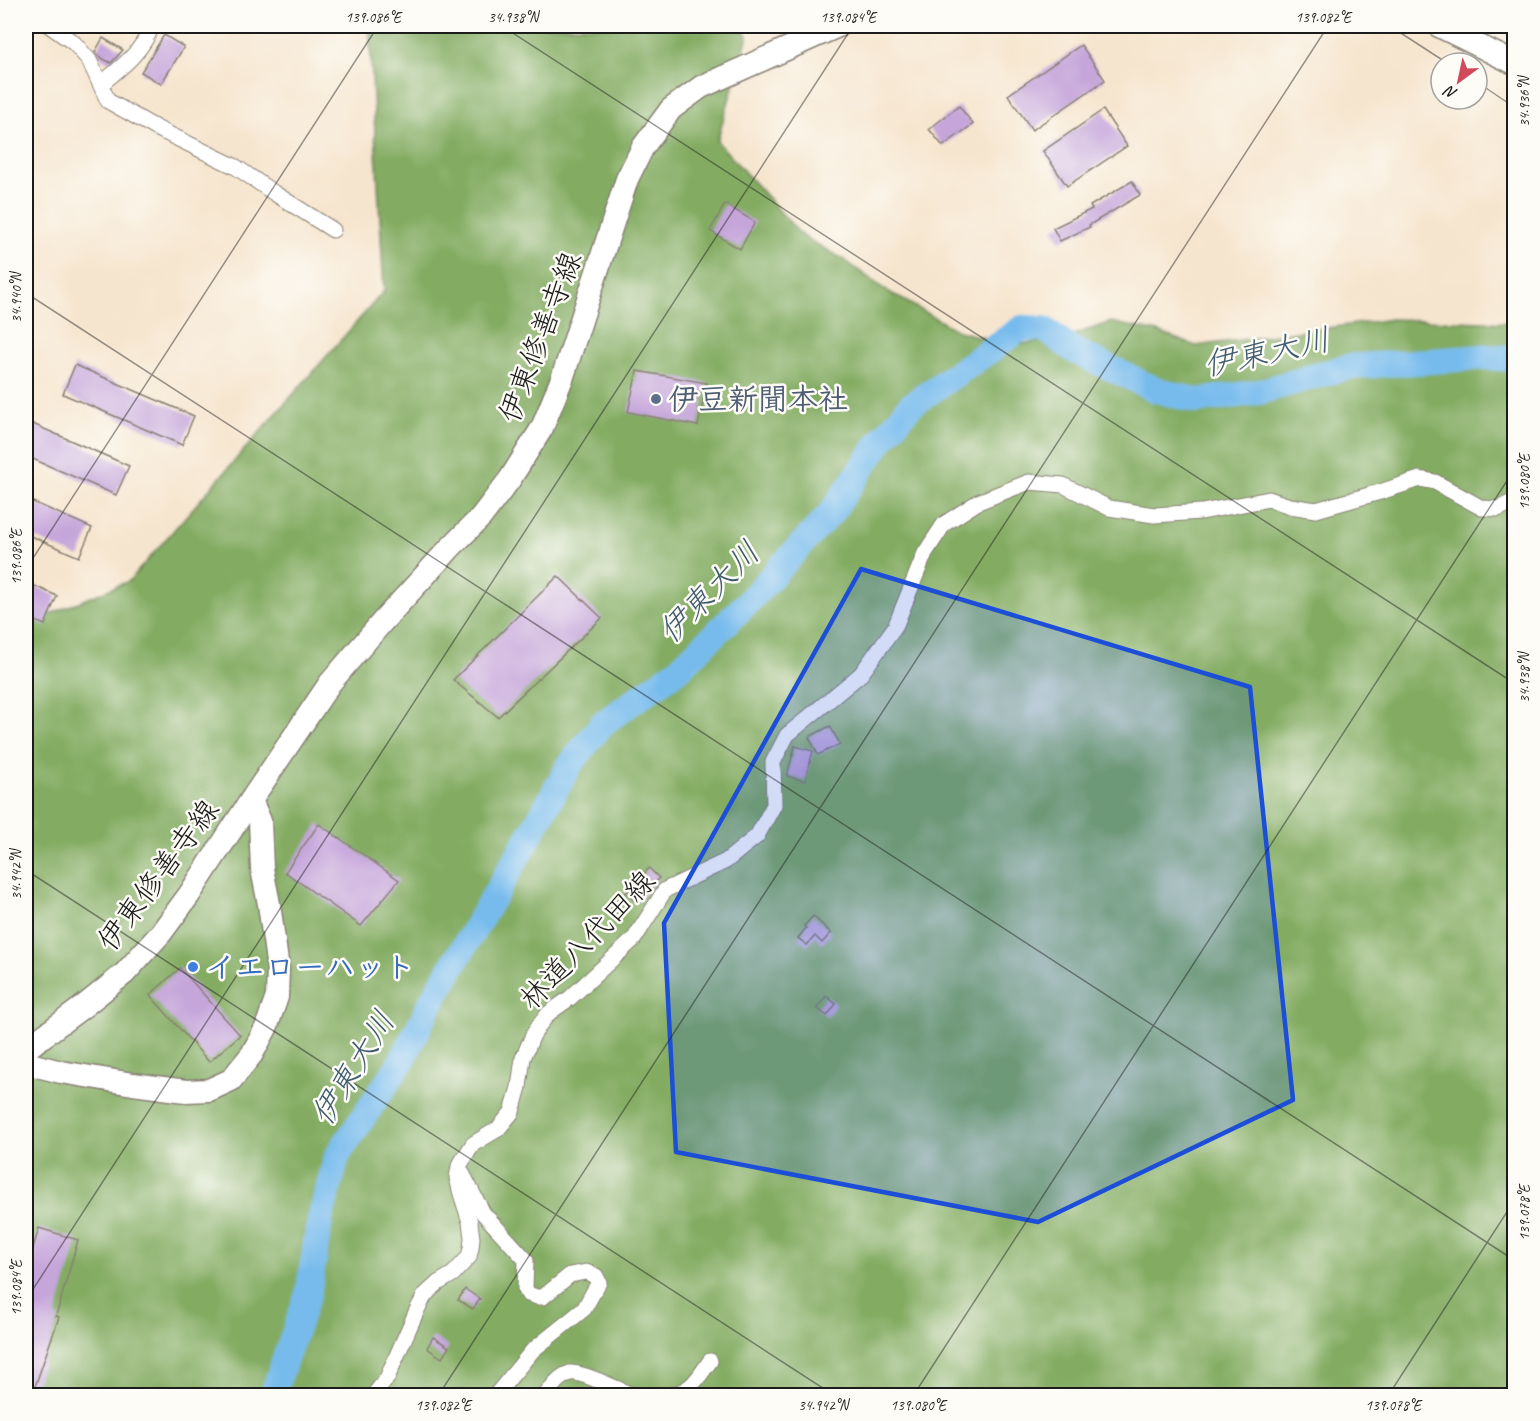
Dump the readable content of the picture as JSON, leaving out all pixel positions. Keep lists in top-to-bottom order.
{
  "streets": {
    "main road": ["伊東修善寺線"],
    "street": ["林道八代田線"]
  },
  "water": ["伊東大川"],
  "places": ["伊豆新聞本社", "イエローハット"],
  "north": "bottom left",
  "coordinates": [
    "139.086°E",
    "34.938°N",
    "139.084°E",
    "139.082°E",
    "34.936°N",
    "34.940°N",
    "139.080°E",
    "34.942°N",
    "139.078°E"
  ]
}
